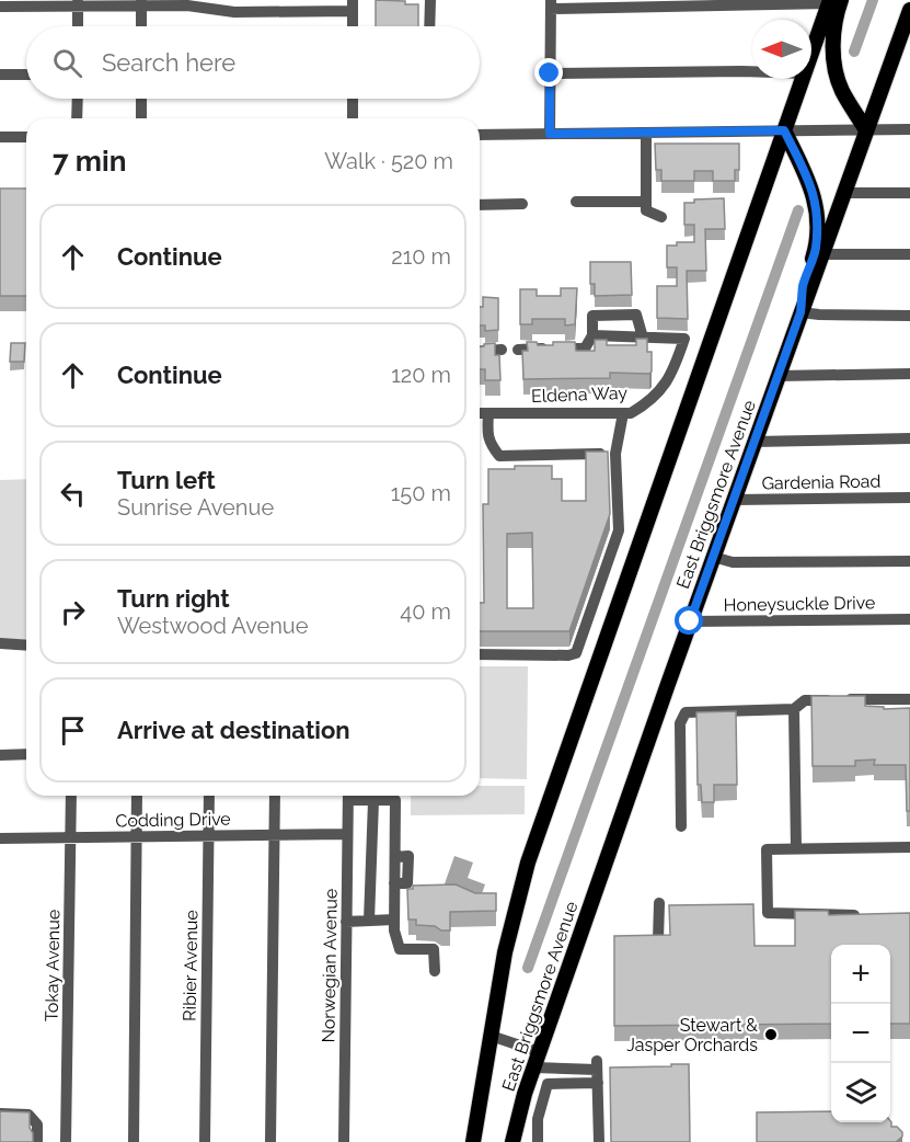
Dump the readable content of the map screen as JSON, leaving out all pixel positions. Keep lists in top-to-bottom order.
{
  "streets": {
    "main road": ["East Briggsmore Avenue"],
    "street": [
      "Eldena Way",
      "Gardenia Road",
      "Honeysuckle Drive",
      "Codding Drive",
      "Tokay Avenue",
      "Ribier Avenue",
      "Norwegian Avenue"
    ]
  },
  "crossings": [
    ["Gardenia Road", "East Briggsmore Avenue"],
    ["East Briggsmore Avenue", "Honeysuckle Drive"],
    ["Codding Drive", "Tokay Avenue"],
    ["Codding Drive", "Ribier Avenue"],
    ["Codding Drive", "Norwegian Avenue"]
  ],
  "places": ["Stewart & Jasper Orchards"],
  "north": "left",
  "page": {
    "search": "Search here",
    "heading": ["7 min", "Walk · 520 m"],
    "list": [
      ["Continue", "210 m"],
      ["Continue", "120 m"],
      ["Turn left", "Sunrise Avenue", "150 m"],
      ["Turn right", "Westwood Avenue", "40 m"],
      "Arrive at destination"
    ],
    "map_buttons": ["+", "−"]
  }
}
